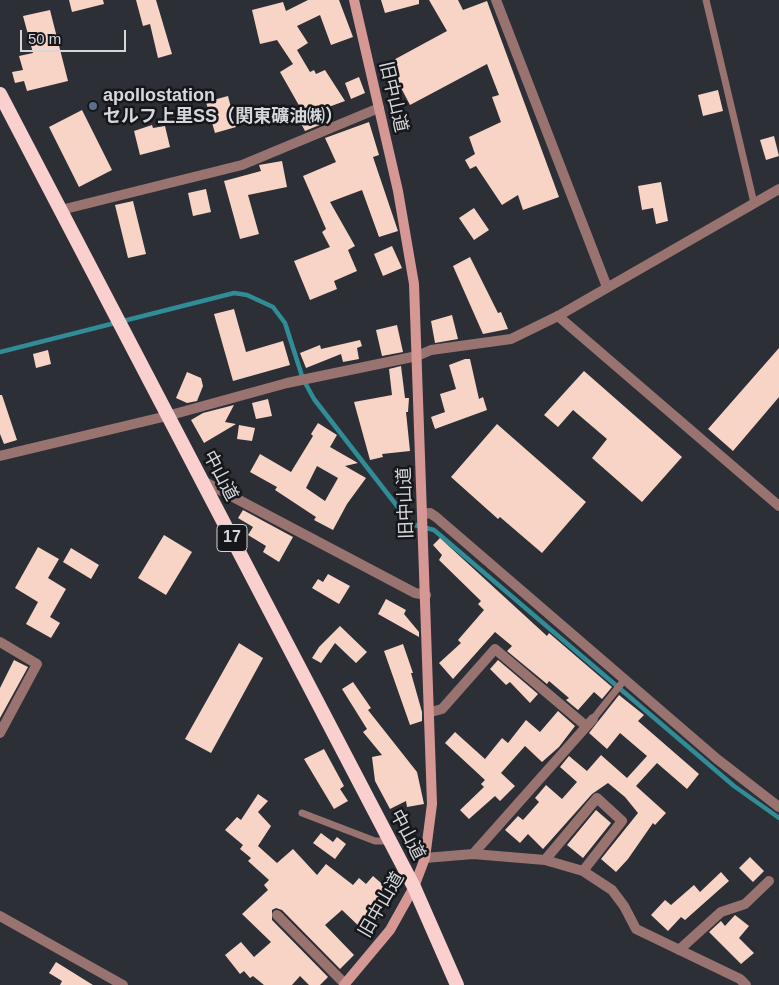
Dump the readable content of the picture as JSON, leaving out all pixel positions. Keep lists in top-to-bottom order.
{
  "streets": {
    "highway": ["中山道", "17"],
    "main road": ["旧中山道"]
  },
  "crossings": [
    ["旧中山道", "中山道"]
  ],
  "places": ["apollostation セルフ上里SS（関東礦油㈱）"],
  "scale_bar": "50 m"
}
